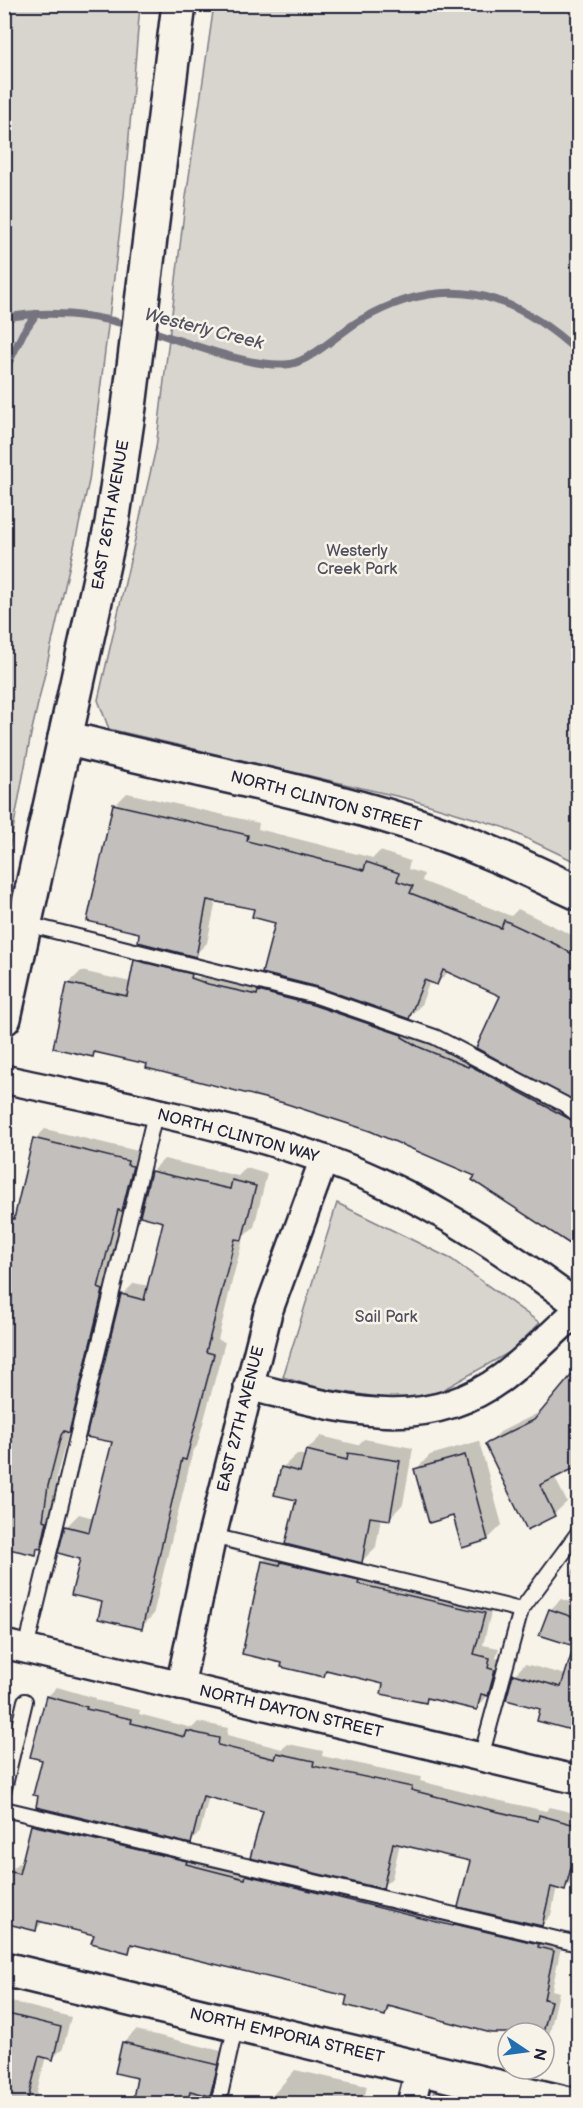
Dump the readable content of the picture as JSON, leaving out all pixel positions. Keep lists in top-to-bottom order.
{
  "streets": {
    "street": [
      "EAST 26TH AVENUE",
      "NORTH CLINTON STREET",
      "NORTH CLINTON WAY",
      "EAST 27TH AVENUE",
      "NORTH DAYTON STREET",
      "NORTH EMPORIA STREET"
    ]
  },
  "crossings": [
    ["EAST 26TH AVENUE", "NORTH CLINTON STREET"],
    ["NORTH CLINTON WAY", "EAST 27TH AVENUE"],
    ["EAST 27TH AVENUE", "NORTH DAYTON STREET"]
  ],
  "water": ["Westerly Creek"],
  "parks": ["Westerly Creek Park", "Sail Park"],
  "north": "right"
}
